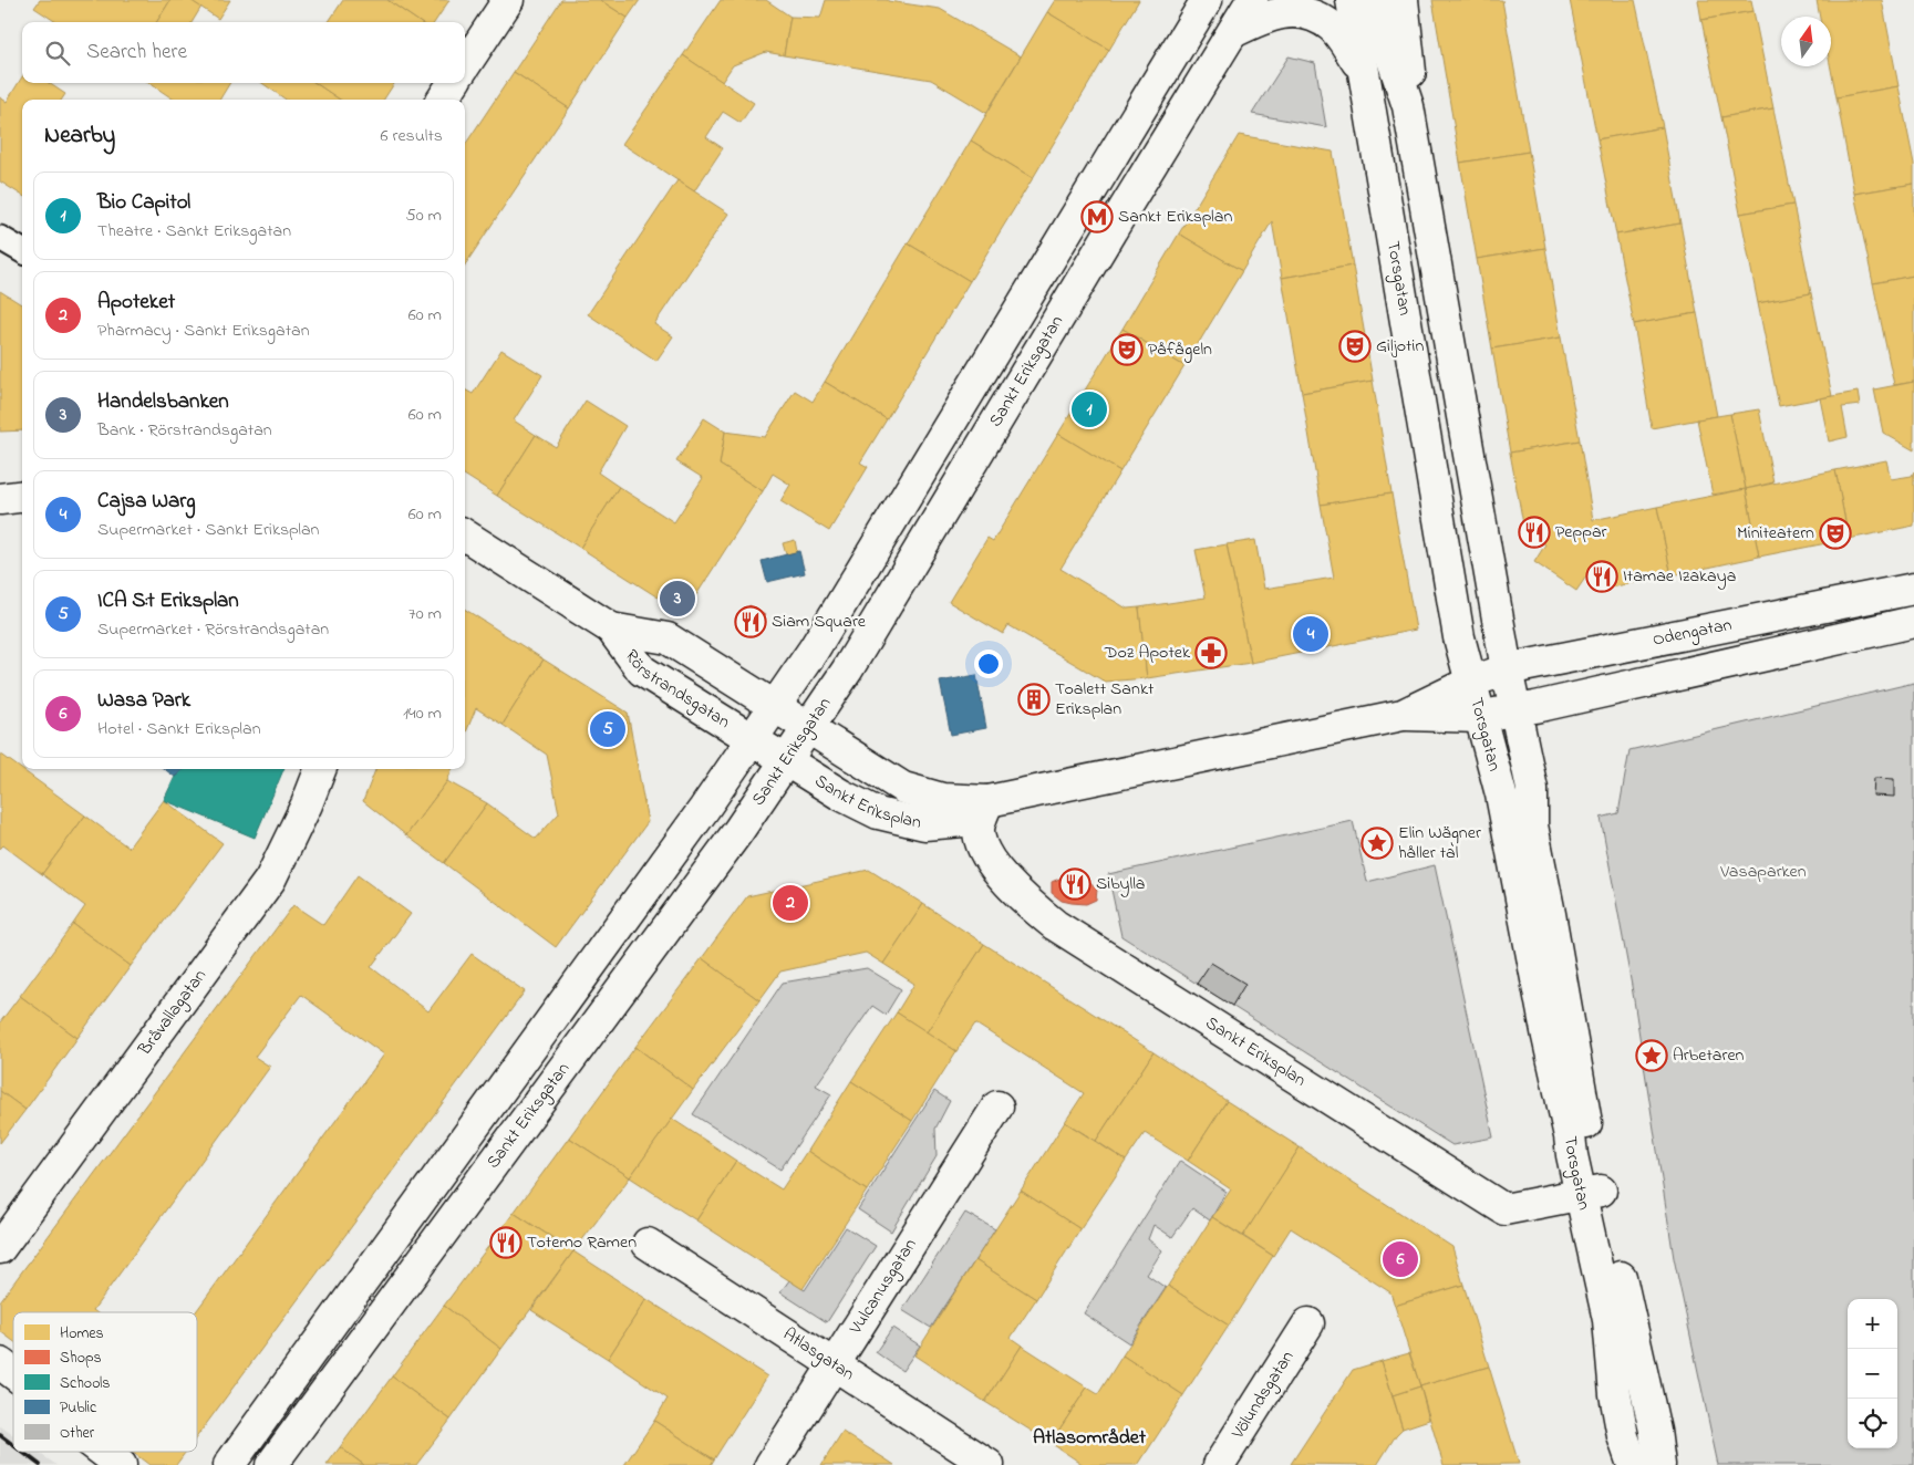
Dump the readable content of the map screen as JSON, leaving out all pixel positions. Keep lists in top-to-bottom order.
{
  "streets": {
    "main road": [
      "Torsgatan",
      "Sankt Eriksgatan",
      "Odengatan",
      "Rörstrandsgatan",
      "Sankt Eriksplan",
      "Bråvallagatan",
      "Vulcanusgatan",
      "Atlasgatan",
      "Völundsgatan"
    ]
  },
  "crossings": [
    ["Torsgatan", "Odengatan"],
    ["Torsgatan", "Sankt Eriksplan"],
    ["Sankt Eriksgatan", "Rörstrandsgatan"],
    ["Sankt Eriksgatan", "Sankt Eriksplan"],
    ["Odengatan", "Sankt Eriksplan"],
    ["Rörstrandsgatan", "Sankt Eriksplan"],
    ["Vulcanusgatan", "Atlasgatan"]
  ],
  "districts": ["Atlasområdet"],
  "parks": ["Vasaparken"],
  "places": {
    "metro station": ["Sankt Eriksplan"],
    "theatre": ["Giljotin", "Påfågeln", "Miniteatern"],
    "restaurant": [
      "Peppar",
      "Itamae Izakaya",
      "Siam Square",
      "Sibylla",
      "Totemo Ramen"
    ],
    "pharmacy": ["Doz Apotek"],
    "building": ["Toalett Sankt Eriksplan"],
    "place": ["Elin Wägner håller tal", "Arbetaren"]
  },
  "legend": [
    "Homes",
    "Shops",
    "Schools",
    "Public",
    "Other"
  ],
  "north": "top",
  "page": {
    "search": "Search here",
    "heading": ["Nearby", "6 results"],
    "list": [
      {
        "mark": "1",
        "name": "Bio Capitol",
        "note": "Theatre · Sankt Eriksgatan",
        "value": "50 m"
      },
      {
        "mark": "2",
        "name": "Apoteket",
        "note": "Pharmacy · Sankt Eriksgatan",
        "value": "60 m"
      },
      {
        "mark": "3",
        "name": "Handelsbanken",
        "note": "Bank · Rörstrandsgatan",
        "value": "60 m"
      },
      {
        "mark": "4",
        "name": "Cajsa Warg",
        "note": "Supermarket · Sankt Eriksplan",
        "value": "60 m"
      },
      {
        "mark": "5",
        "name": "ICA S:t Eriksplan",
        "note": "Supermarket · Rörstrandsgatan",
        "value": "70 m"
      },
      {
        "mark": "6",
        "name": "Wasa Park",
        "note": "Hotel · Sankt Eriksplan",
        "value": "140 m"
      }
    ],
    "pins": [
      "1",
      "3",
      "4",
      "5",
      "2",
      "6"
    ],
    "map_buttons": ["+", "−"]
  }
}
